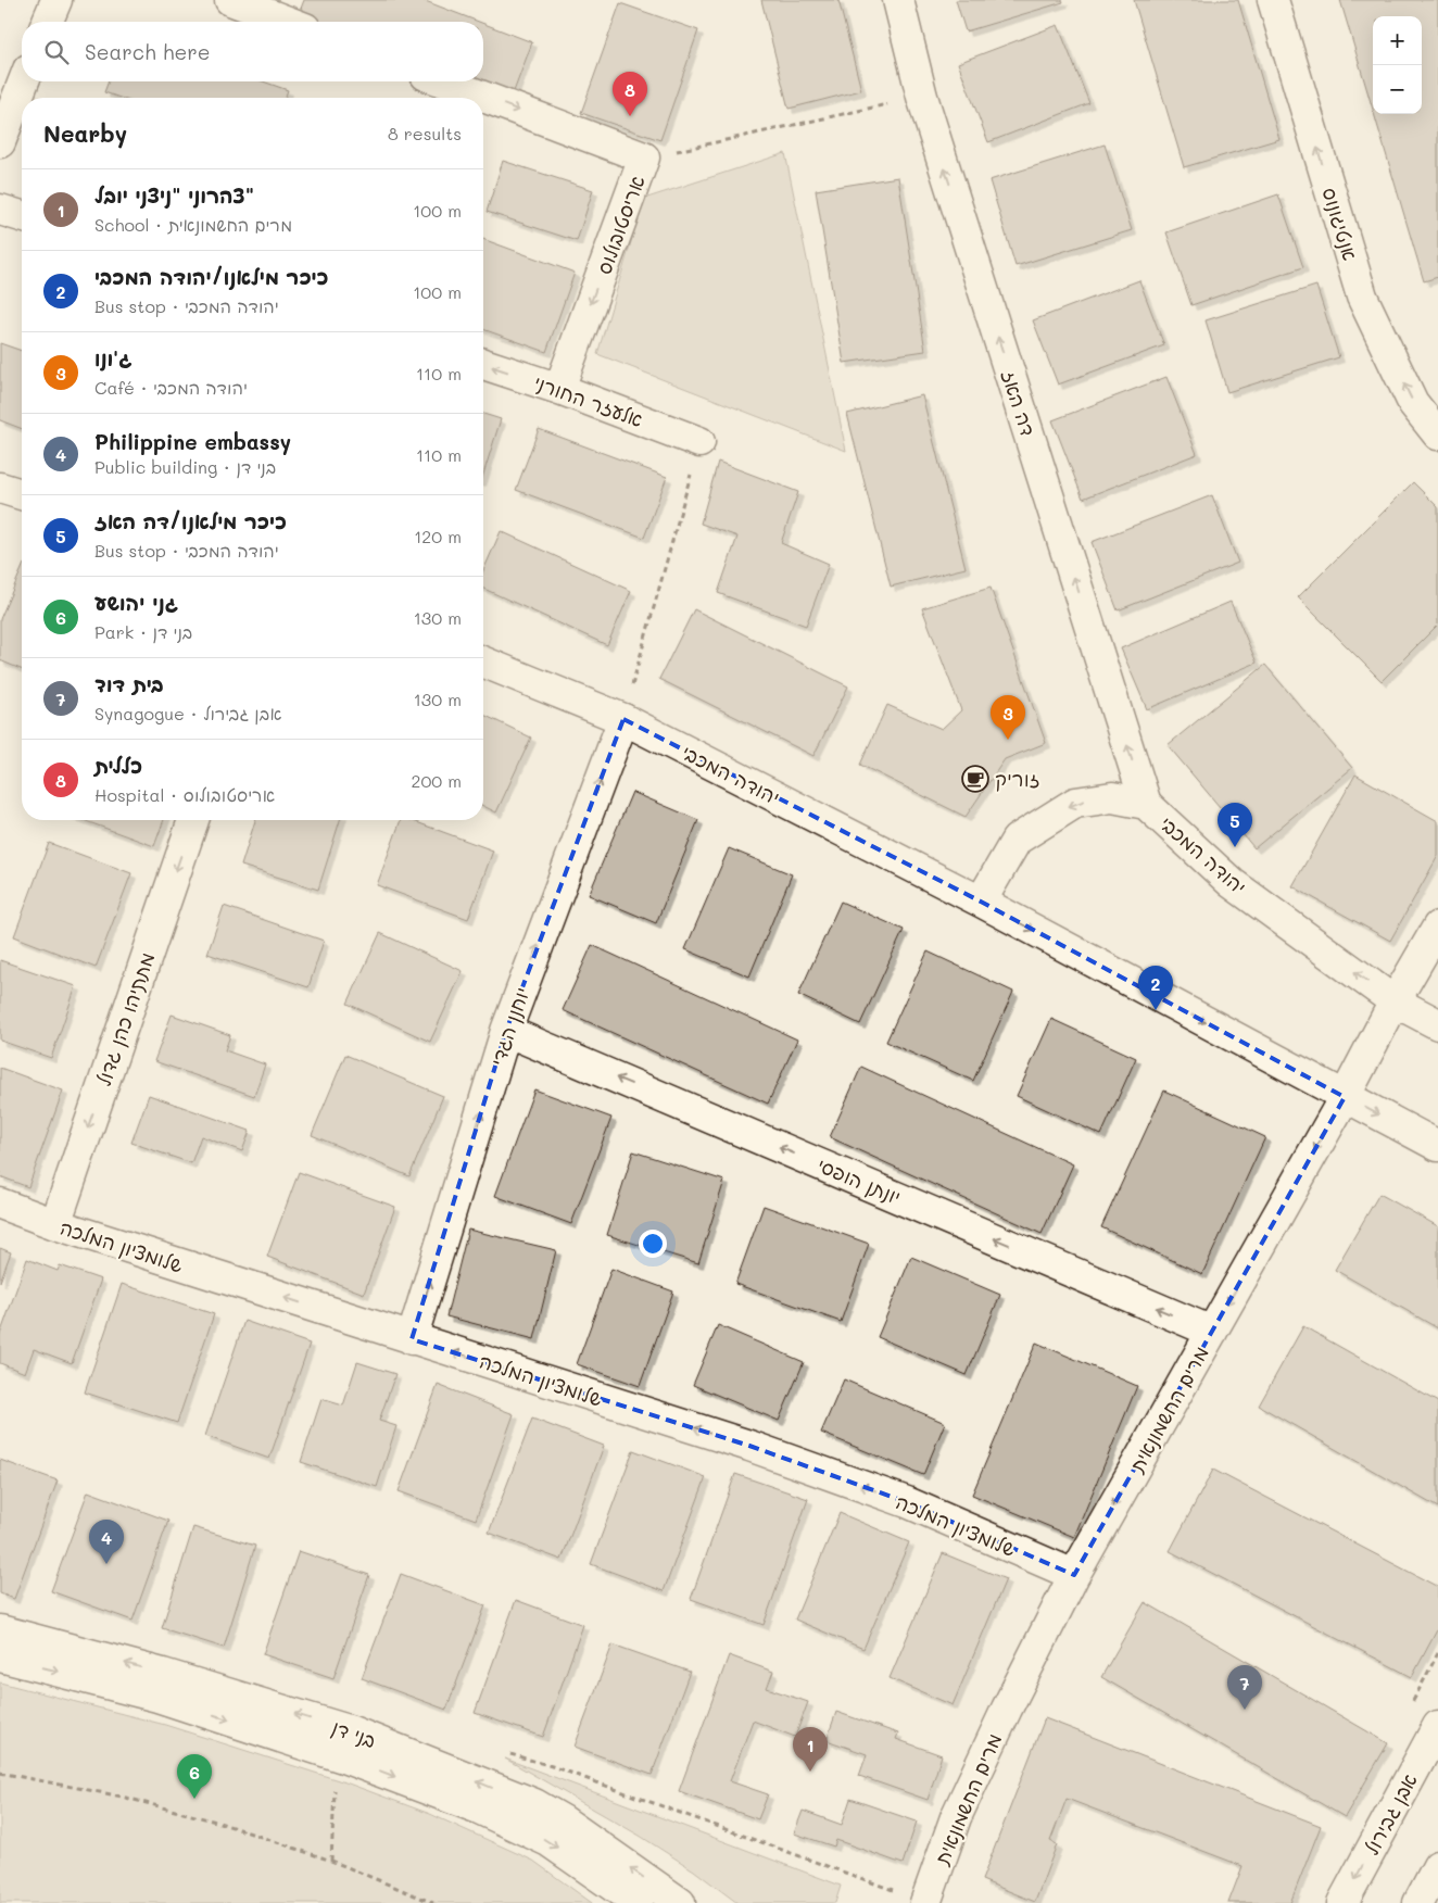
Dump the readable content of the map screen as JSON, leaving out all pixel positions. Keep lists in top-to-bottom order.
{
  "streets": {
    "street": [
      "אנטיגונוס",
      "אריסטובולוס",
      "אלעזר החורני",
      "דה האז",
      "יהודה המכבי",
      "מתתיהו כהן גדול",
      "יוחנן הגדי",
      "יונתן הופסי",
      "שלומציון המלכה",
      "מרים החשמונאית",
      "בני דן",
      "אבן גבירול"
    ]
  },
  "crossings": [
    ["אריסטובולוס", "אלעזר החורני"],
    ["דה האז", "יהודה המכבי"],
    ["יהודה המכבי", "יוחנן הגדי"],
    ["יהודה המכבי", "מרים החשמונאית"],
    ["מתתיהו כהן גדול", "שלומציון המלכה"],
    ["יוחנן הגדי", "יונתן הופסי"],
    ["יוחנן הגדי", "שלומציון המלכה"],
    ["יונתן הופסי", "מרים החשמונאית"],
    ["שלומציון המלכה", "מרים החשמונאית"]
  ],
  "one_way": [
    "אנטיגונוס",
    "דה האז",
    "מתתיהו כהן גדול",
    "יוחנן הגדי",
    "יונתן הופסי",
    "שלומציון המלכה",
    "מרים החשמונאית",
    "אבן גבירול"
  ],
  "places": {
    "cafe": ["זוריק"]
  },
  "page": {
    "map_buttons": ["+", "−"],
    "search": "Search here",
    "pins": [
      "8",
      "3",
      "5",
      "2",
      "4",
      "7",
      "1",
      "6"
    ],
    "heading": ["Nearby", "8 results"],
    "list": [
      {
        "mark": "1",
        "name": "צהרוני \"ניצני יובל\"",
        "note": "School · מרים החשמונאית",
        "value": "100 m"
      },
      {
        "mark": "2",
        "name": "כיכר מילאנו/יהודה המכבי",
        "note": "Bus stop · יהודה המכבי",
        "value": "100 m"
      },
      {
        "mark": "3",
        "name": "ג'ונו",
        "note": "Café · יהודה המכבי",
        "value": "110 m"
      },
      {
        "mark": "4",
        "name": "Philippine embassy",
        "note": "Public building · בני דן",
        "value": "110 m"
      },
      {
        "mark": "5",
        "name": "כיכר מילאנו/דה האז",
        "note": "Bus stop · יהודה המכבי",
        "value": "120 m"
      },
      {
        "mark": "6",
        "name": "גני יהושע",
        "note": "Park · בני דן",
        "value": "130 m"
      },
      {
        "mark": "7",
        "name": "בית דוד",
        "note": "Synagogue · אבן גבירול",
        "value": "130 m"
      },
      {
        "mark": "8",
        "name": "כללית",
        "note": "Hospital · אריסטובולוס",
        "value": "200 m"
      }
    ]
  }
}
